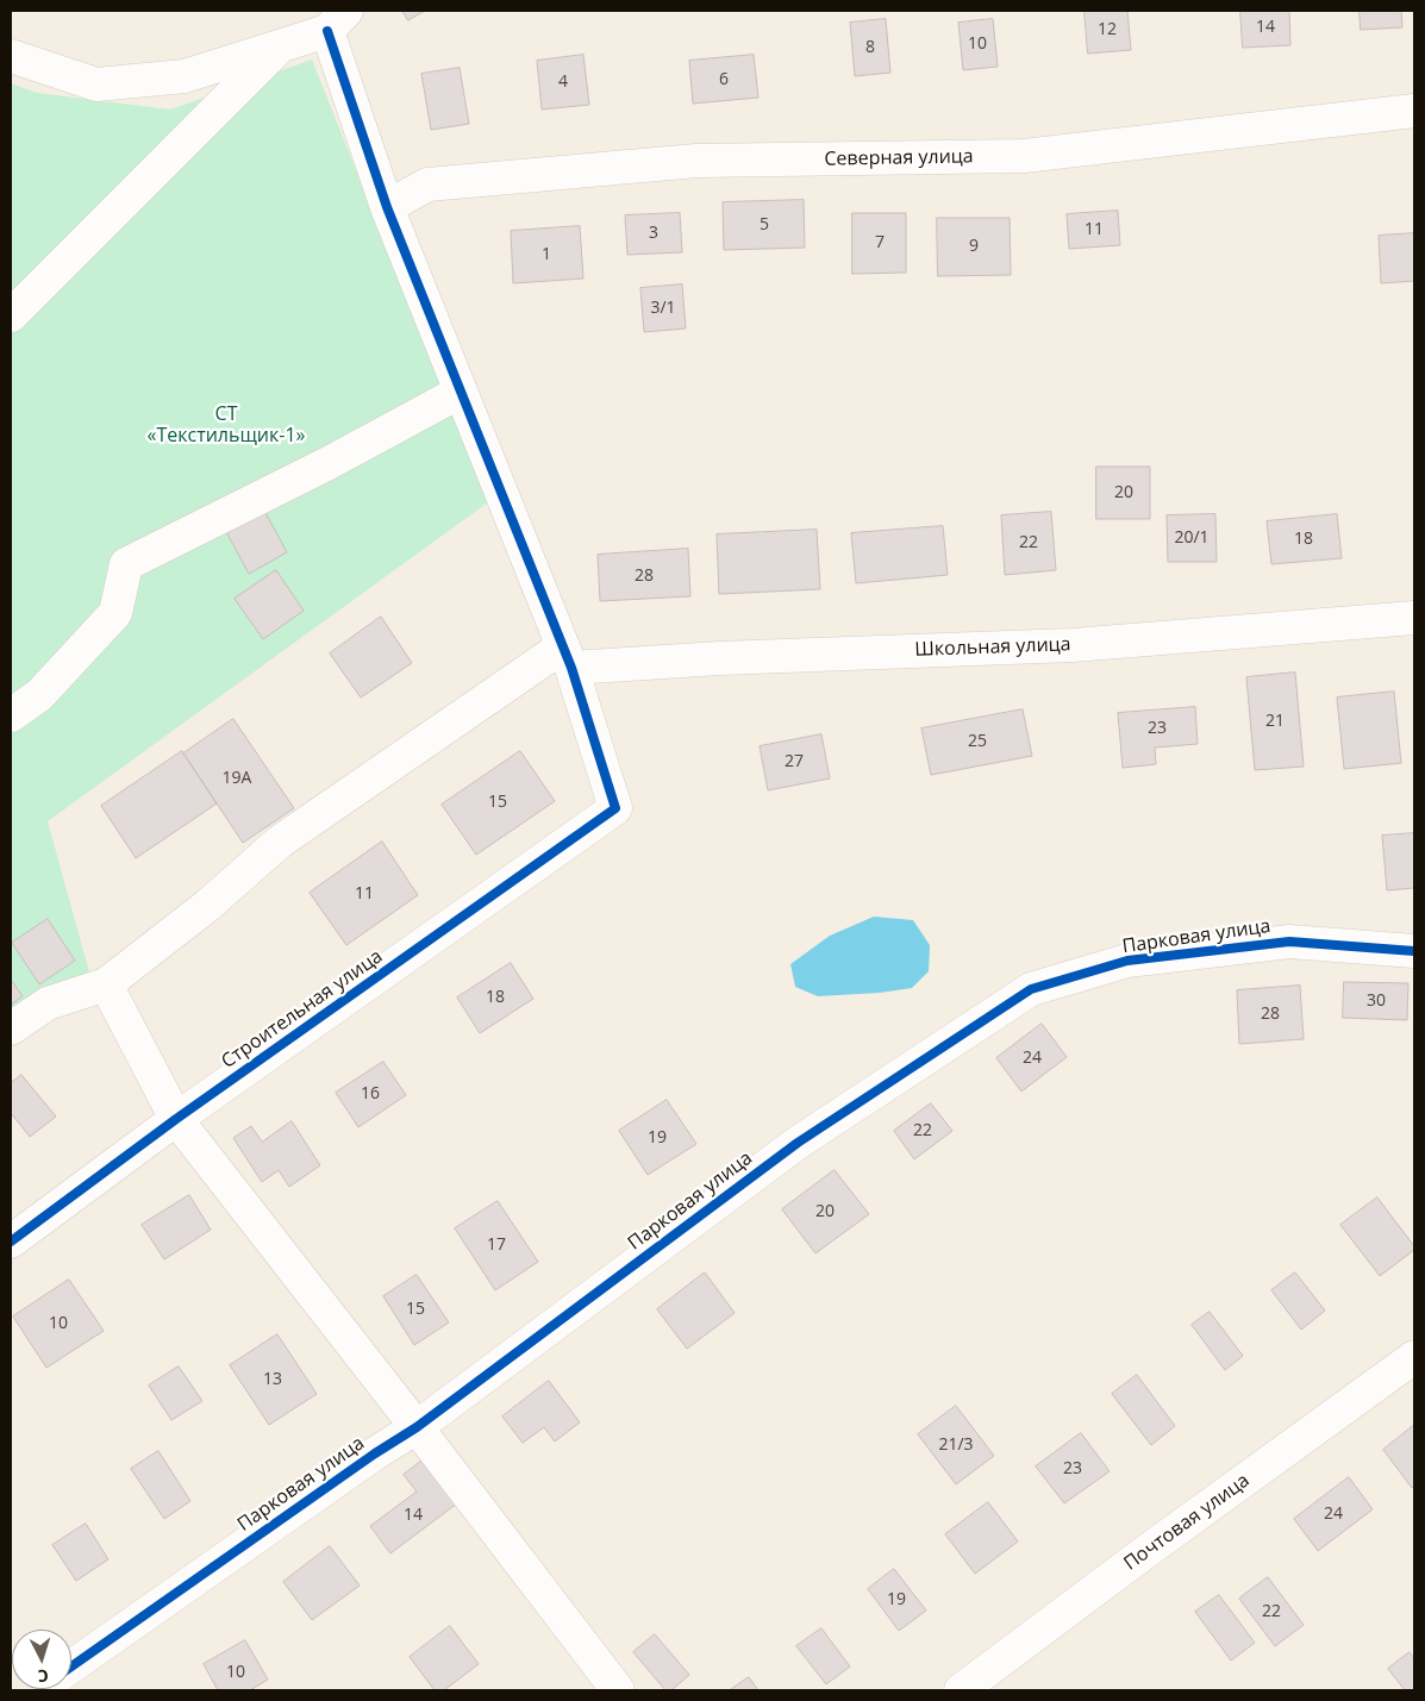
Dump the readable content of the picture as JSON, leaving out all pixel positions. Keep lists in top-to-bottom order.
{
  "streets": {
    "street": [
      "Северная улица",
      "Школьная улица",
      "Парковая улица",
      "Строительная улица",
      "Почтовая улица"
    ]
  },
  "crossings": [
    ["Школьная улица", "Строительная улица"]
  ],
  "parks": ["СТ «Текстильщик-1»"],
  "house_numbers": [
    "14",
    "12",
    "10",
    "8",
    "6",
    "4",
    "5",
    "11",
    "3",
    "7",
    "9",
    "1",
    "3/1",
    "20",
    "20/1",
    "18",
    "22",
    "28",
    "21",
    "23",
    "25",
    "27",
    "19А",
    "15",
    "11",
    "18",
    "30",
    "28",
    "24",
    "16",
    "22",
    "19",
    "20",
    "17",
    "15",
    "10",
    "13",
    "21/3",
    "23",
    "24",
    "14",
    "19",
    "22",
    "10"
  ],
  "north": "bottom"
}
